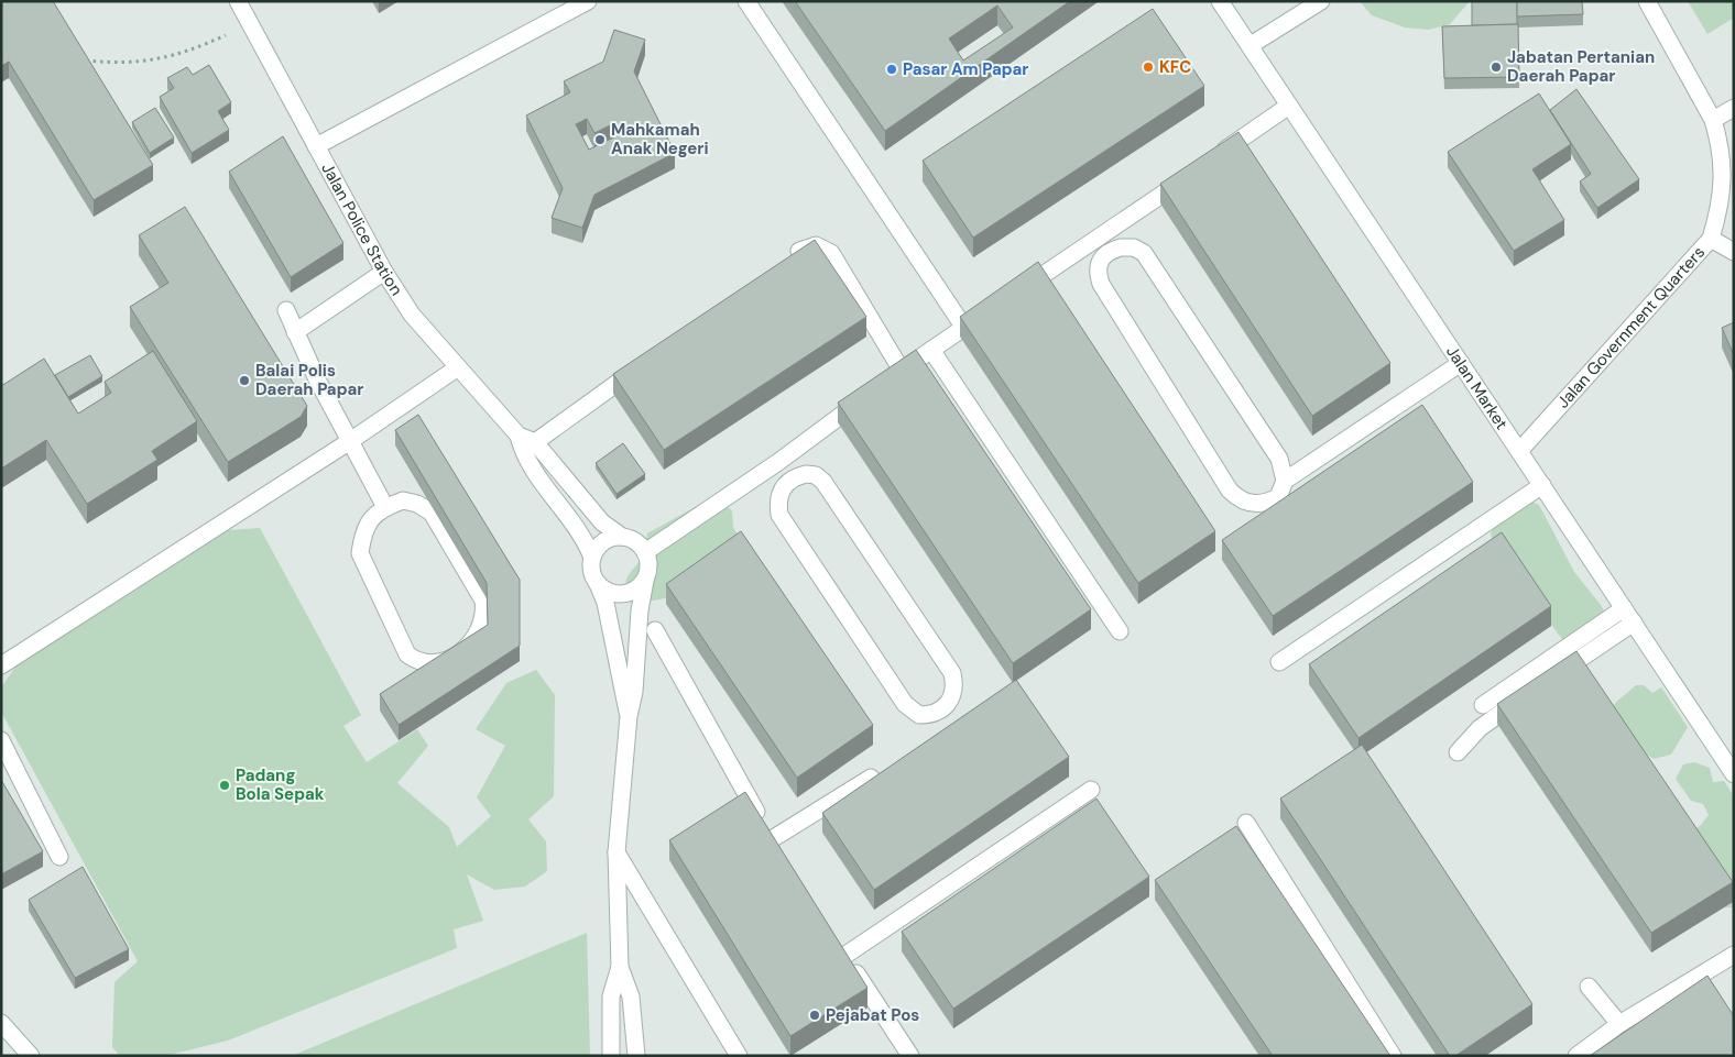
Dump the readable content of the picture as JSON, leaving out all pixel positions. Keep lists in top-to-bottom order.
{
  "streets": {
    "street": ["Jalan Police Station", "Jalan Government Quarters", "Jalan Market"]
  },
  "crossings": [
    ["Jalan Government Quarters", "Jalan Market"]
  ],
  "places": [
    "KFC",
    "Jabatan Pertanian Daerah Papar",
    "Pasar Am Papar",
    "Mahkamah Anak Negeri",
    "Balai Polis Daerah Papar",
    "Padang Bola Sepak",
    "Pejabat Pos"
  ]
}
